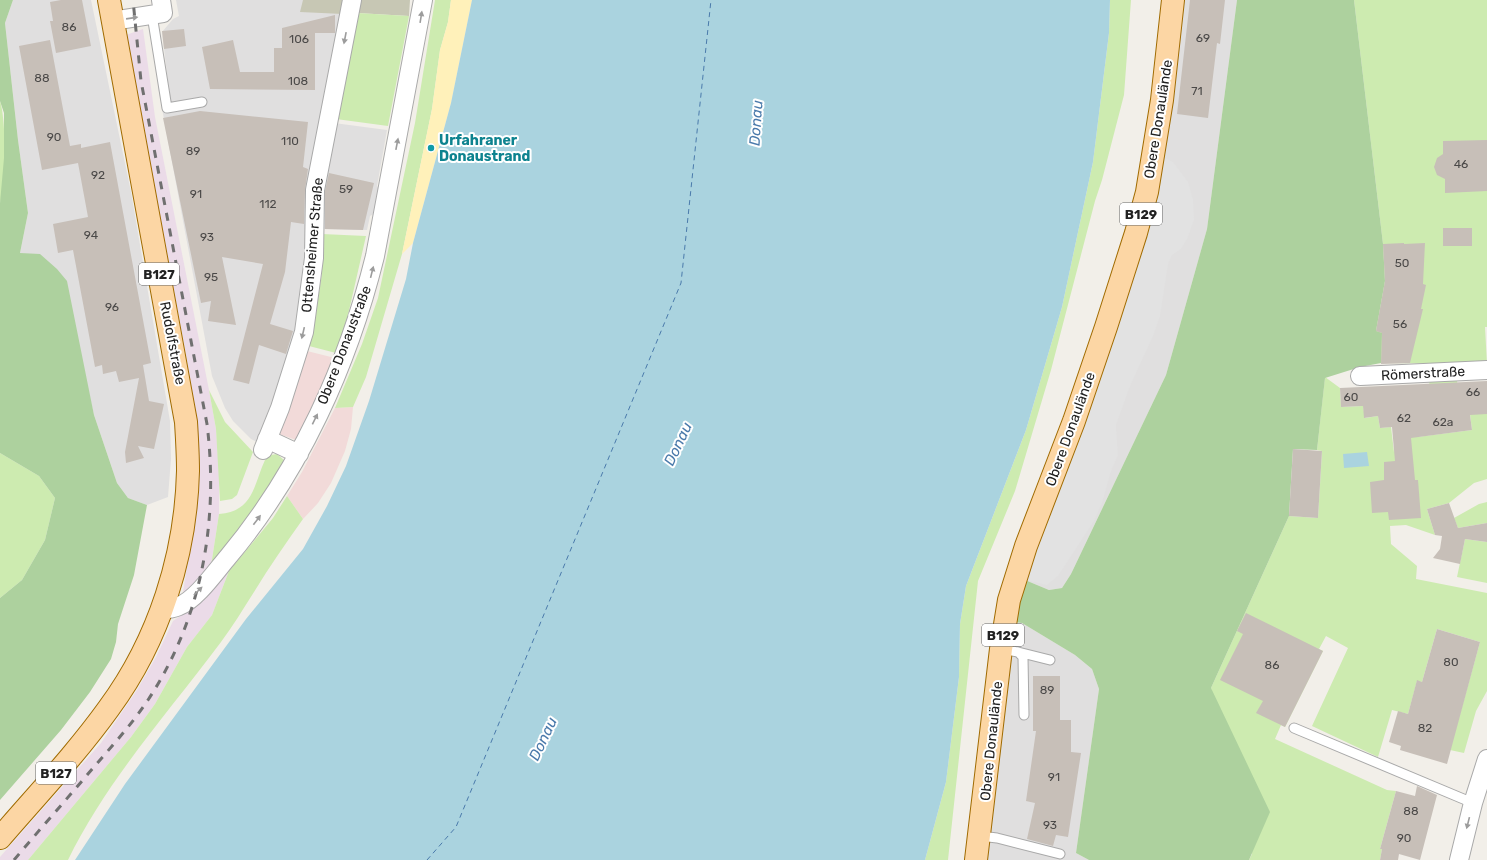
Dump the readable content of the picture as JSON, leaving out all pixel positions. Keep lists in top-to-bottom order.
{
  "streets": {
    "main road": [
      "Obere Donaulände",
      "B129",
      "B127",
      "Rudolfstraße"
    ],
    "street": ["Ottensheimer Straße", "Obere Donaustraße", "Römerstraße"]
  },
  "crossings": [
    ["Ottensheimer Straße", "Obere Donaustraße"],
    ["B127", "Rudolfstraße"],
    ["B127", "Obere Donaustraße"],
    ["Rudolfstraße", "Obere Donaustraße"]
  ],
  "one_way": ["Ottensheimer Straße", "Obere Donaustraße"],
  "water": ["Donau"],
  "places": ["Urfahraner Donaustrand"],
  "house_numbers": [
    "86",
    "69",
    "106",
    "88",
    "108",
    "71",
    "90",
    "110",
    "89",
    "46",
    "92",
    "59",
    "91",
    "112",
    "94",
    "93",
    "50",
    "95",
    "96",
    "56",
    "66",
    "60",
    "62",
    "62a",
    "80",
    "86",
    "89",
    "82",
    "91",
    "88",
    "93",
    "90"
  ]
}
